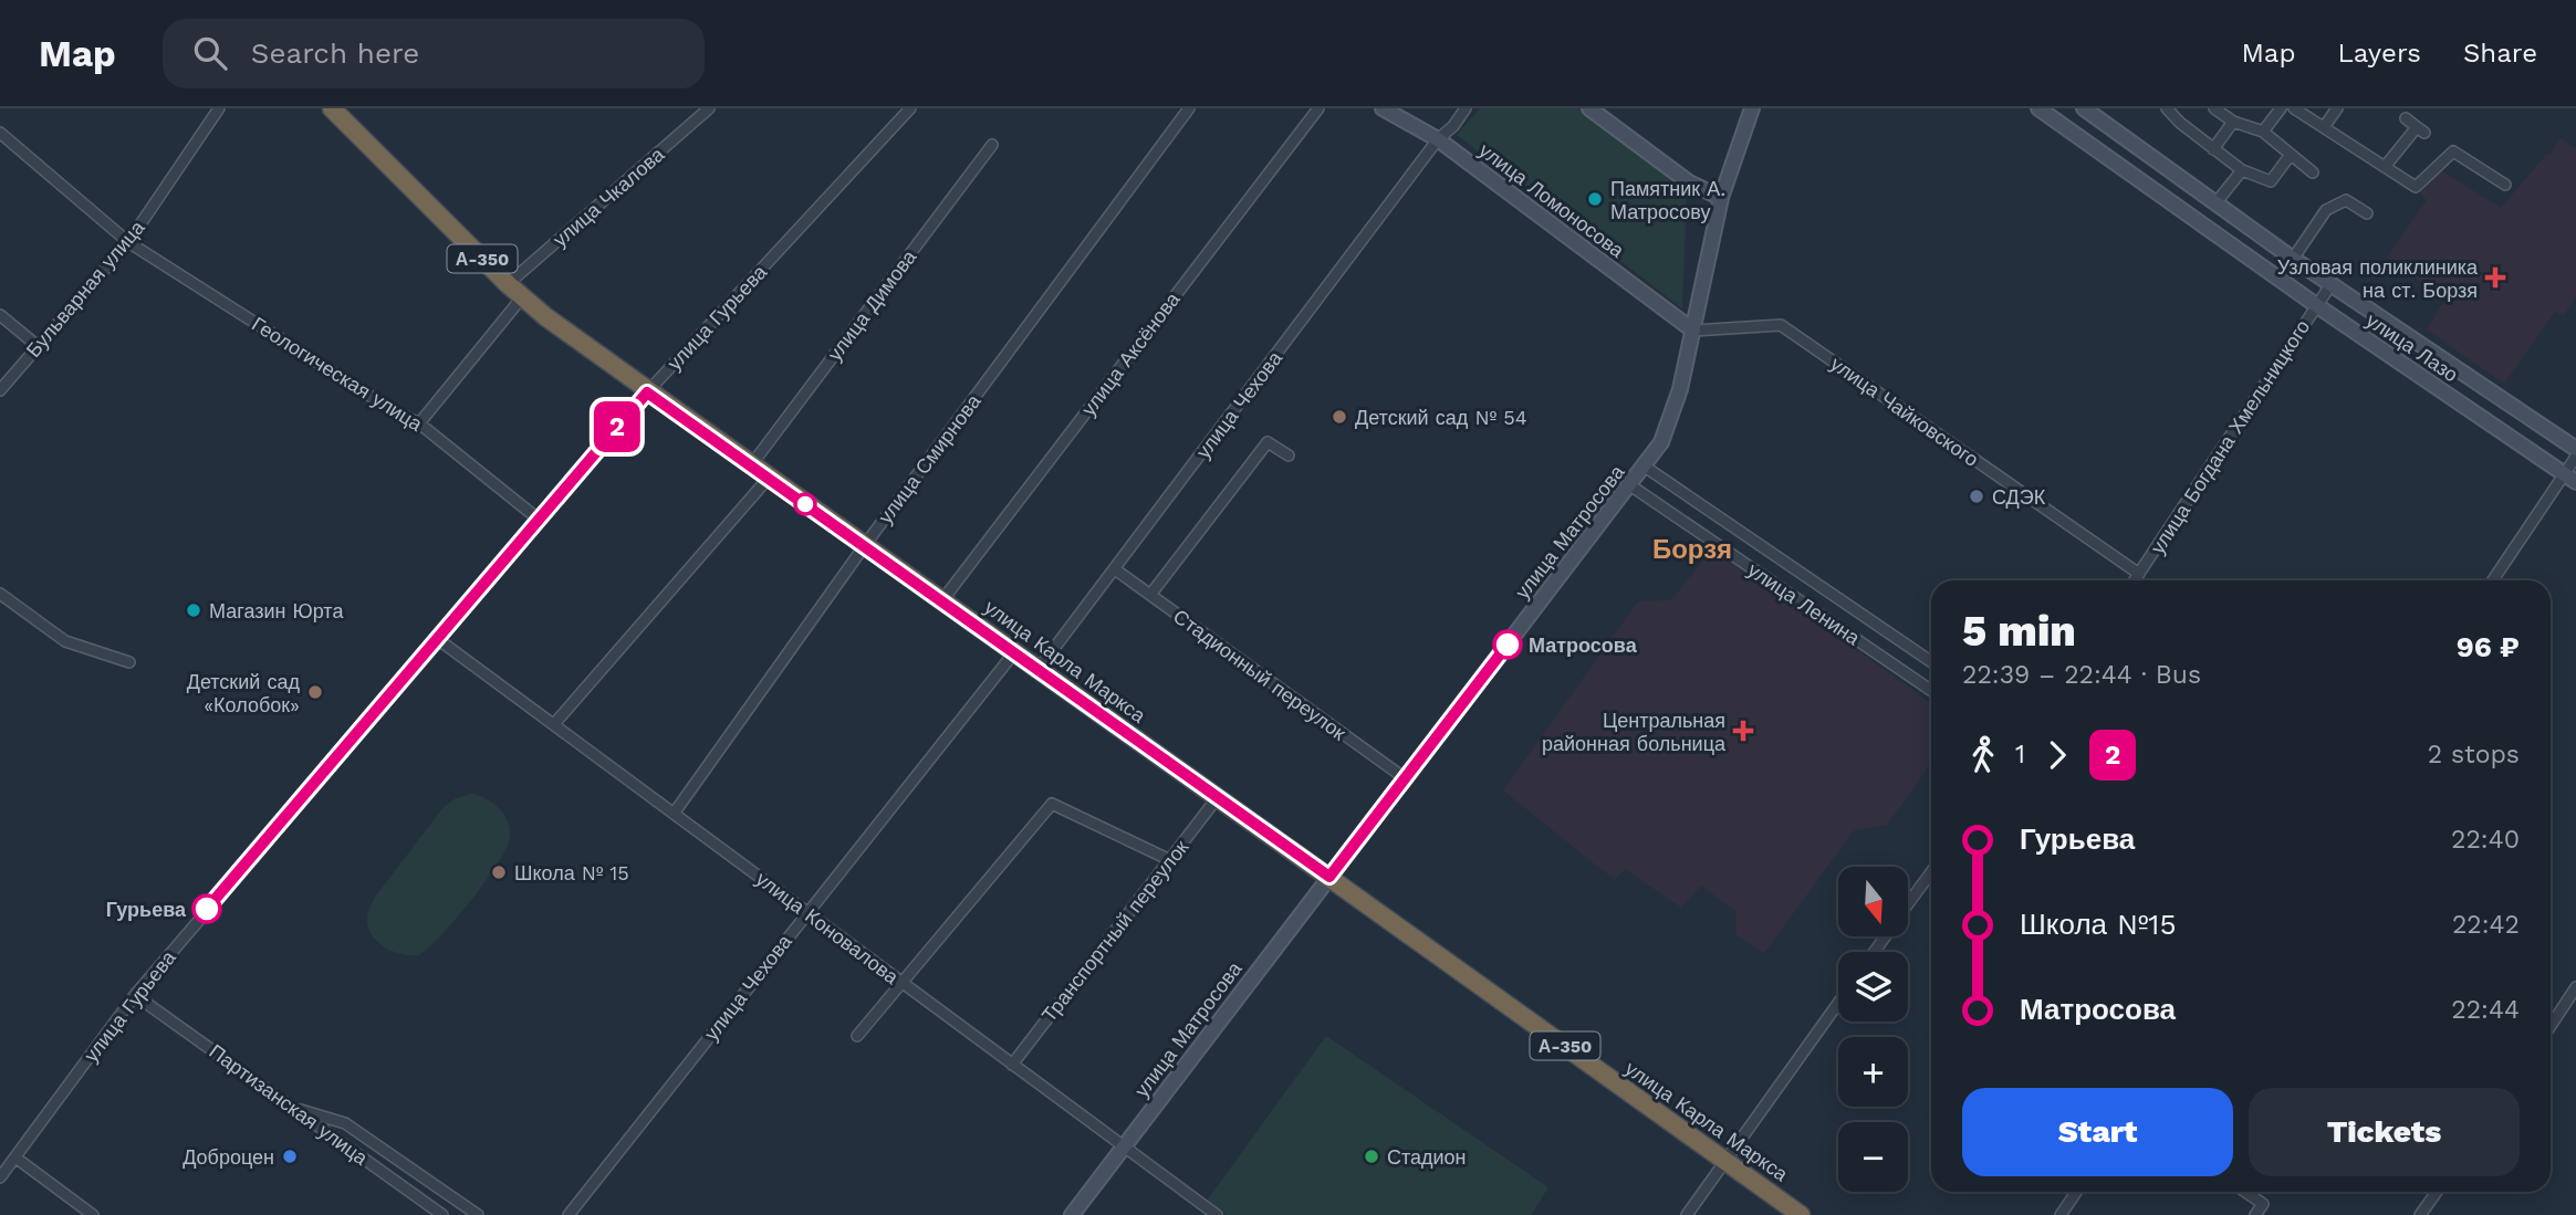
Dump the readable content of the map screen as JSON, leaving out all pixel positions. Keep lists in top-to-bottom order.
{
  "streets": {
    "highway": ["А-350", "улица Карла Маркса"],
    "street": [
      "улица Чкалова",
      "улица Ломоносова",
      "Бульварная улица",
      "улица Димова",
      "улица Гурьева",
      "улица Лазо",
      "улица Аксёнова",
      "Геологическая улица",
      "улица Чехова",
      "улица Чайковского",
      "улица Богдана Хмельницкого",
      "улица Смирнова",
      "улица Матросова",
      "улица Ленина",
      "Стадионный переулок",
      "улица Коновалова",
      "Транспортный переулок",
      "Партизанская улица"
    ]
  },
  "crossings": [
    ["улица Чкалова", "улица Карла Маркса"],
    ["улица Ломоносова", "улица Чехова"],
    ["улица Ломоносова", "улица Чайковского"],
    ["улица Ломоносова", "улица Матросова"],
    ["Бульварная улица", "Геологическая улица"],
    ["улица Димова", "улица Карла Маркса"],
    ["улица Гурьева", "Геологическая улица"],
    ["улица Гурьева", "улица Карла Маркса"],
    ["улица Гурьева", "улица Коновалова"],
    ["улица Гурьева", "Партизанская улица"],
    ["улица Лазо", "улица Богдана Хмельницкого"],
    ["улица Аксёнова", "улица Карла Маркса"],
    ["улица Чехова", "улица Карла Маркса"],
    ["улица Чехова", "Стадионный переулок"],
    ["улица Чехова", "улица Коновалова"],
    ["улица Чайковского", "улица Богдана Хмельницкого"],
    ["улица Чайковского", "улица Матросова"],
    ["улица Смирнова", "улица Карла Маркса"],
    ["улица Смирнова", "улица Коновалова"],
    ["улица Матросова", "улица Ленина"],
    ["улица Матросова", "улица Карла Маркса"],
    ["улица Матросова", "Стадионный переулок"],
    ["улица Матросова", "улица Коновалова"],
    ["улица Карла Маркса", "Транспортный переулок"],
    ["улица Коновалова", "Транспортный переулок"]
  ],
  "districts": ["Борзя"],
  "places": {
    "other": [
      "Памятник А. Матросову",
      "Детский сад № 54",
      "СДЭК",
      "Магазин Юрта",
      "Матросова",
      "Детский сад «Колобок»",
      "Школа № 15",
      "Гурьева",
      "Доброцен",
      "Стадион"
    ],
    "health": ["Узловая поликлиника на ст. Борзя", "Центральная районная больница"]
  },
  "lines": ["bus line 2"],
  "north": "bottom",
  "page": {
    "header": "Map",
    "search": "Search here",
    "nav": ["Map", "Layers", "Share"],
    "on_map": "2",
    "heading": ["5 min", "22:39 – 22:44 · Bus", "96 ₽"],
    "legs": ["1", "2", "2 stops"],
    "list": [
      {
        "name": "Гурьева",
        "value": "22:40"
      },
      {
        "name": "Школа №15",
        "value": "22:42"
      },
      {
        "name": "Матросова",
        "value": "22:44"
      }
    ],
    "map_buttons": ["+", "−"],
    "buttons": ["Start", "Tickets"]
  }
}
